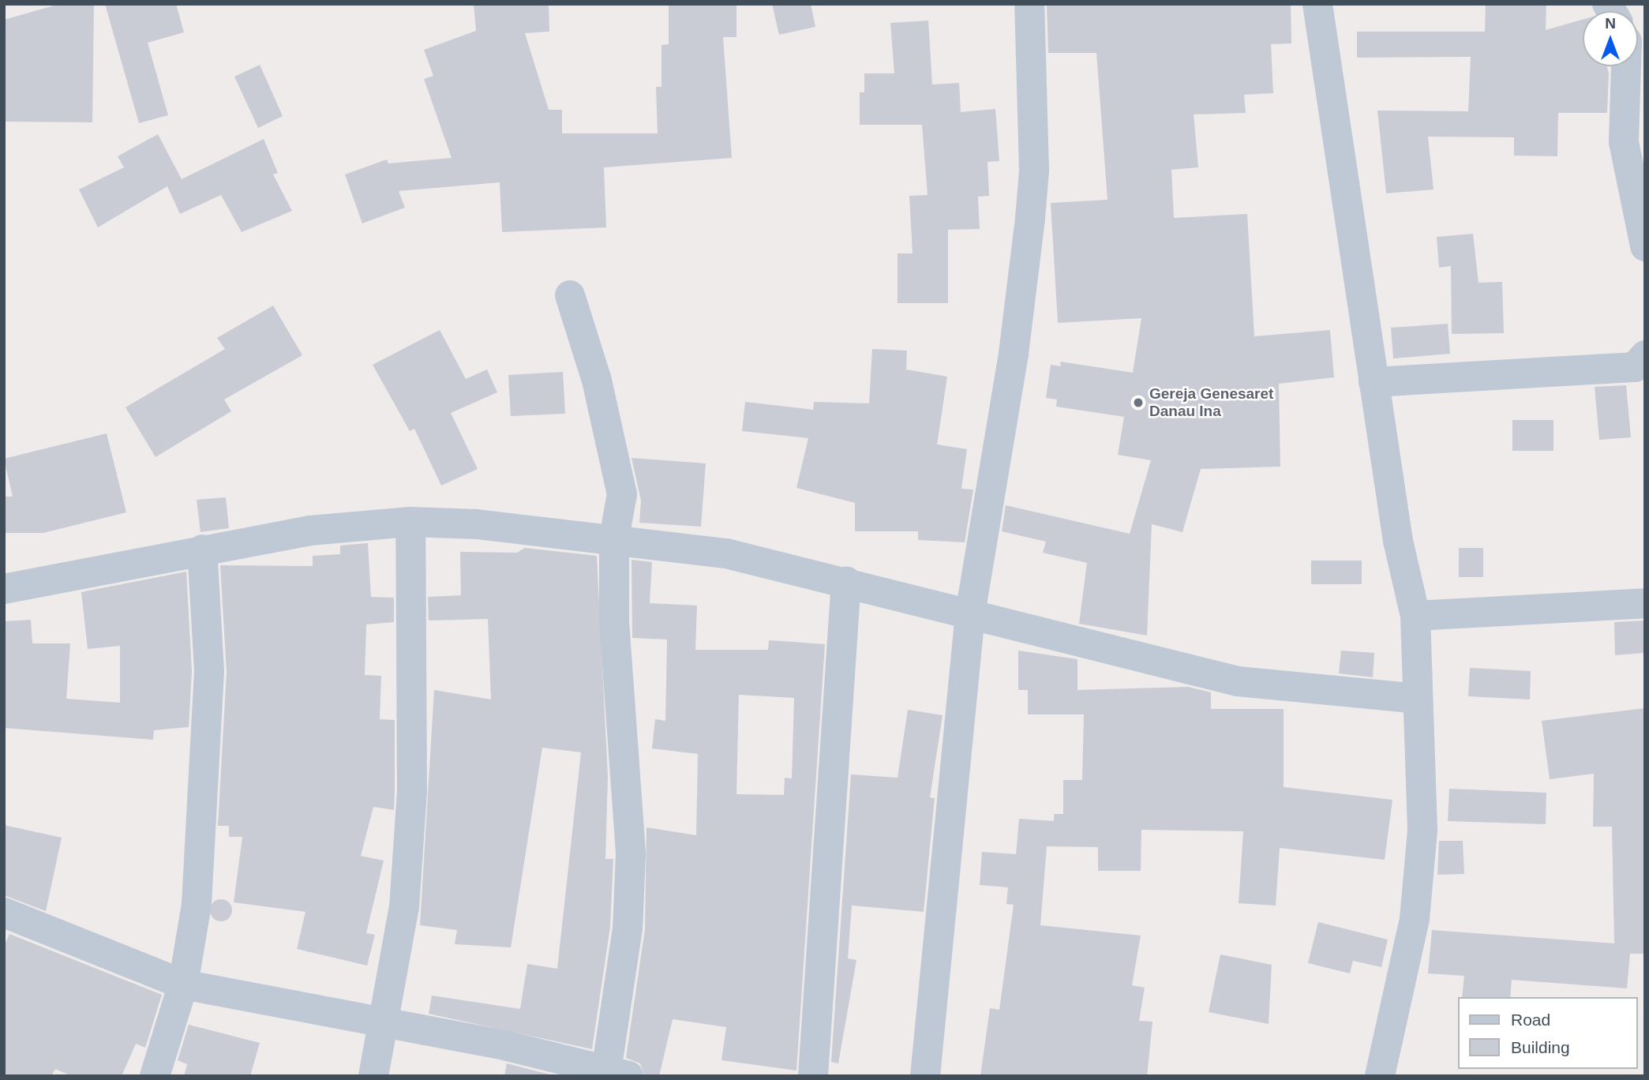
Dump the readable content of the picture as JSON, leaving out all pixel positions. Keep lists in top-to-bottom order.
{
  "places": ["Gereja Genesaret Danau Ina"],
  "legend": ["Road", "Building"],
  "north": "top"
}
